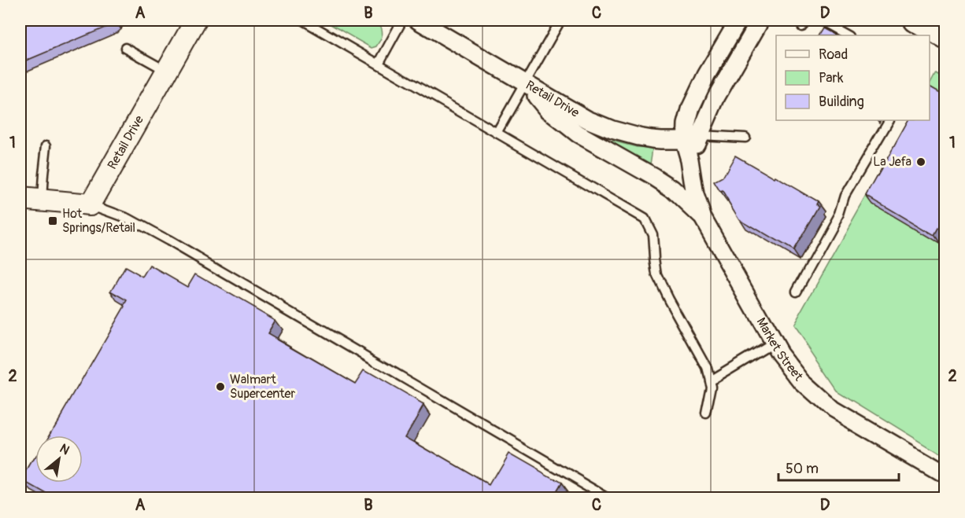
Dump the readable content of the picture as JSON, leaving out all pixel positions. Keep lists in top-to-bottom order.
{
  "streets": {
    "street": ["Retail Drive", "Market Street"]
  },
  "crossings": [
    ["Retail Drive", "Market Street"]
  ],
  "places": {
    "other": ["La Jefa", "Walmart Supercenter"],
    "transit": ["Hot Springs/Retail"]
  },
  "legend": ["Road", "Park", "Building"],
  "scale_bar": "50 m",
  "north": "top right",
  "grid": {
    "columns": [
      "A",
      "B",
      "C",
      "D"
    ],
    "rows": ["1", "2"]
  }
}
